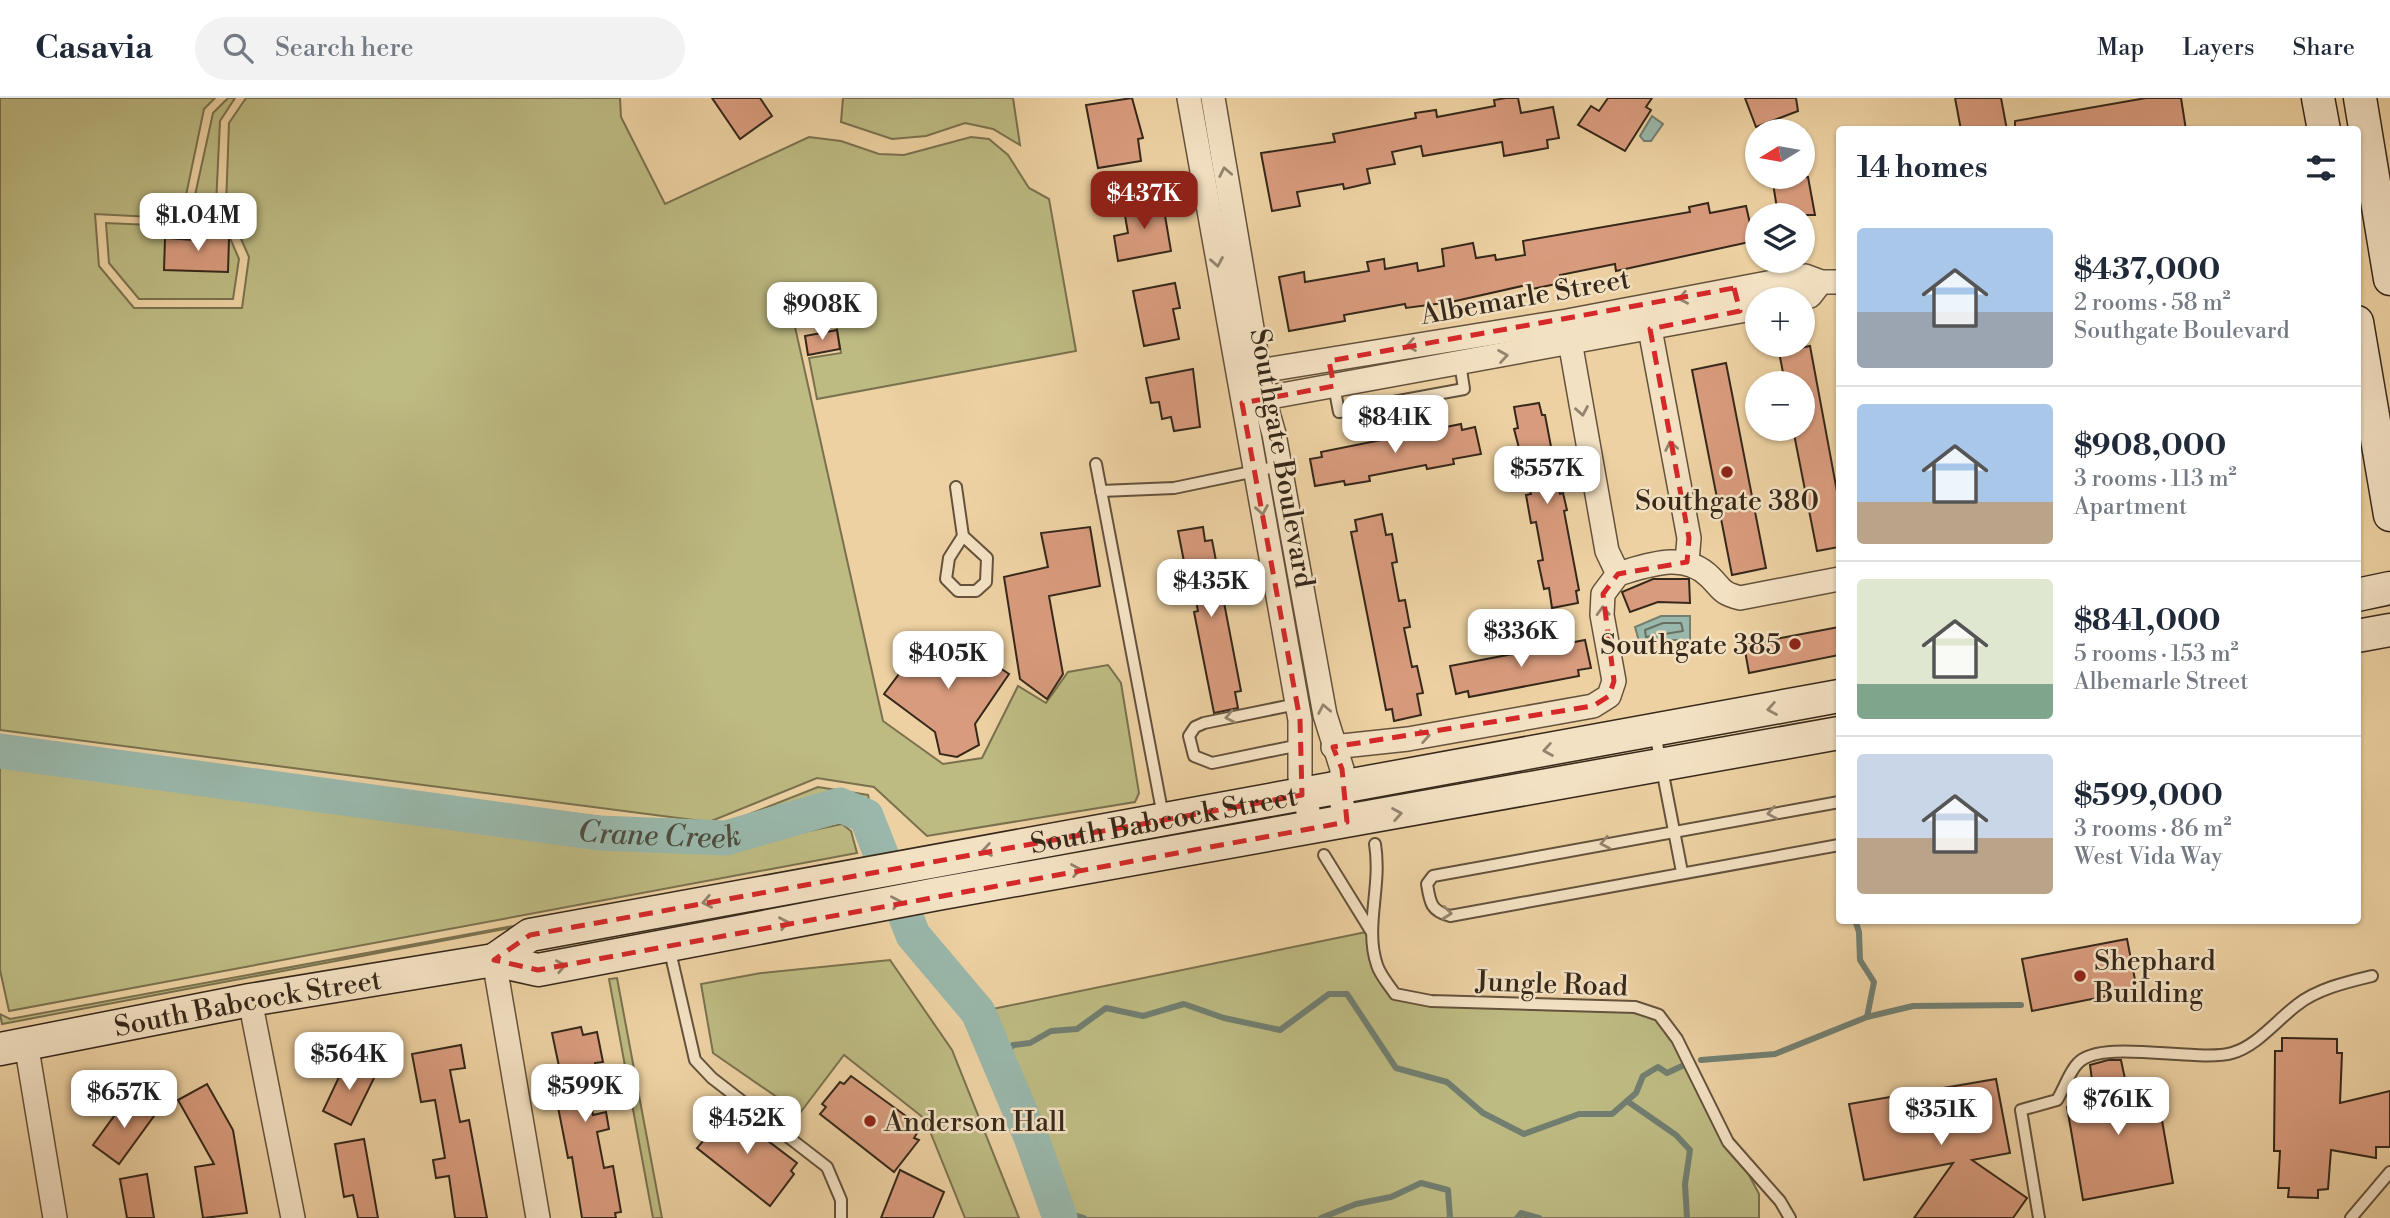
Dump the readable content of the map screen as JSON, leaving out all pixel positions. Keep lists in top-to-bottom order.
{
  "streets": {
    "main road": ["South Babcock Street"],
    "street": ["Albemarle Street", "Southgate Boulevard"],
    "lane": ["Jungle Road"]
  },
  "crossings": [
    ["Albemarle Street", "Southgate Boulevard"],
    ["Southgate Boulevard", "South Babcock Street"]
  ],
  "water": ["Crane Creek"],
  "places": [
    "Southgate 380",
    "Southgate 385",
    "Shephard Building",
    "Anderson Hall"
  ],
  "north": "left",
  "page": {
    "header": "Casavia",
    "search": "Search here",
    "nav": ["Map", "Layers", "Share"],
    "map_buttons": ["+", "−"],
    "heading": "14 homes",
    "price": [
      "$437K",
      "$1.04M",
      "$908K",
      "$841K",
      "$557K",
      "$435K",
      "$336K",
      "$405K",
      "$564K",
      "$599K",
      "$657K",
      "$761K",
      "$351K",
      "$452K"
    ],
    "list": [
      {
        "name": "$437,000",
        "note": "2 rooms · 58 m² · Southgate Boulevard"
      },
      {
        "name": "$908,000",
        "note": "3 rooms · 113 m² · Apartment"
      },
      {
        "name": "$841,000",
        "note": "5 rooms · 153 m² · Albemarle Street"
      },
      {
        "name": "$599,000",
        "note": "3 rooms · 86 m² · West Vida Way"
      }
    ]
  }
}
